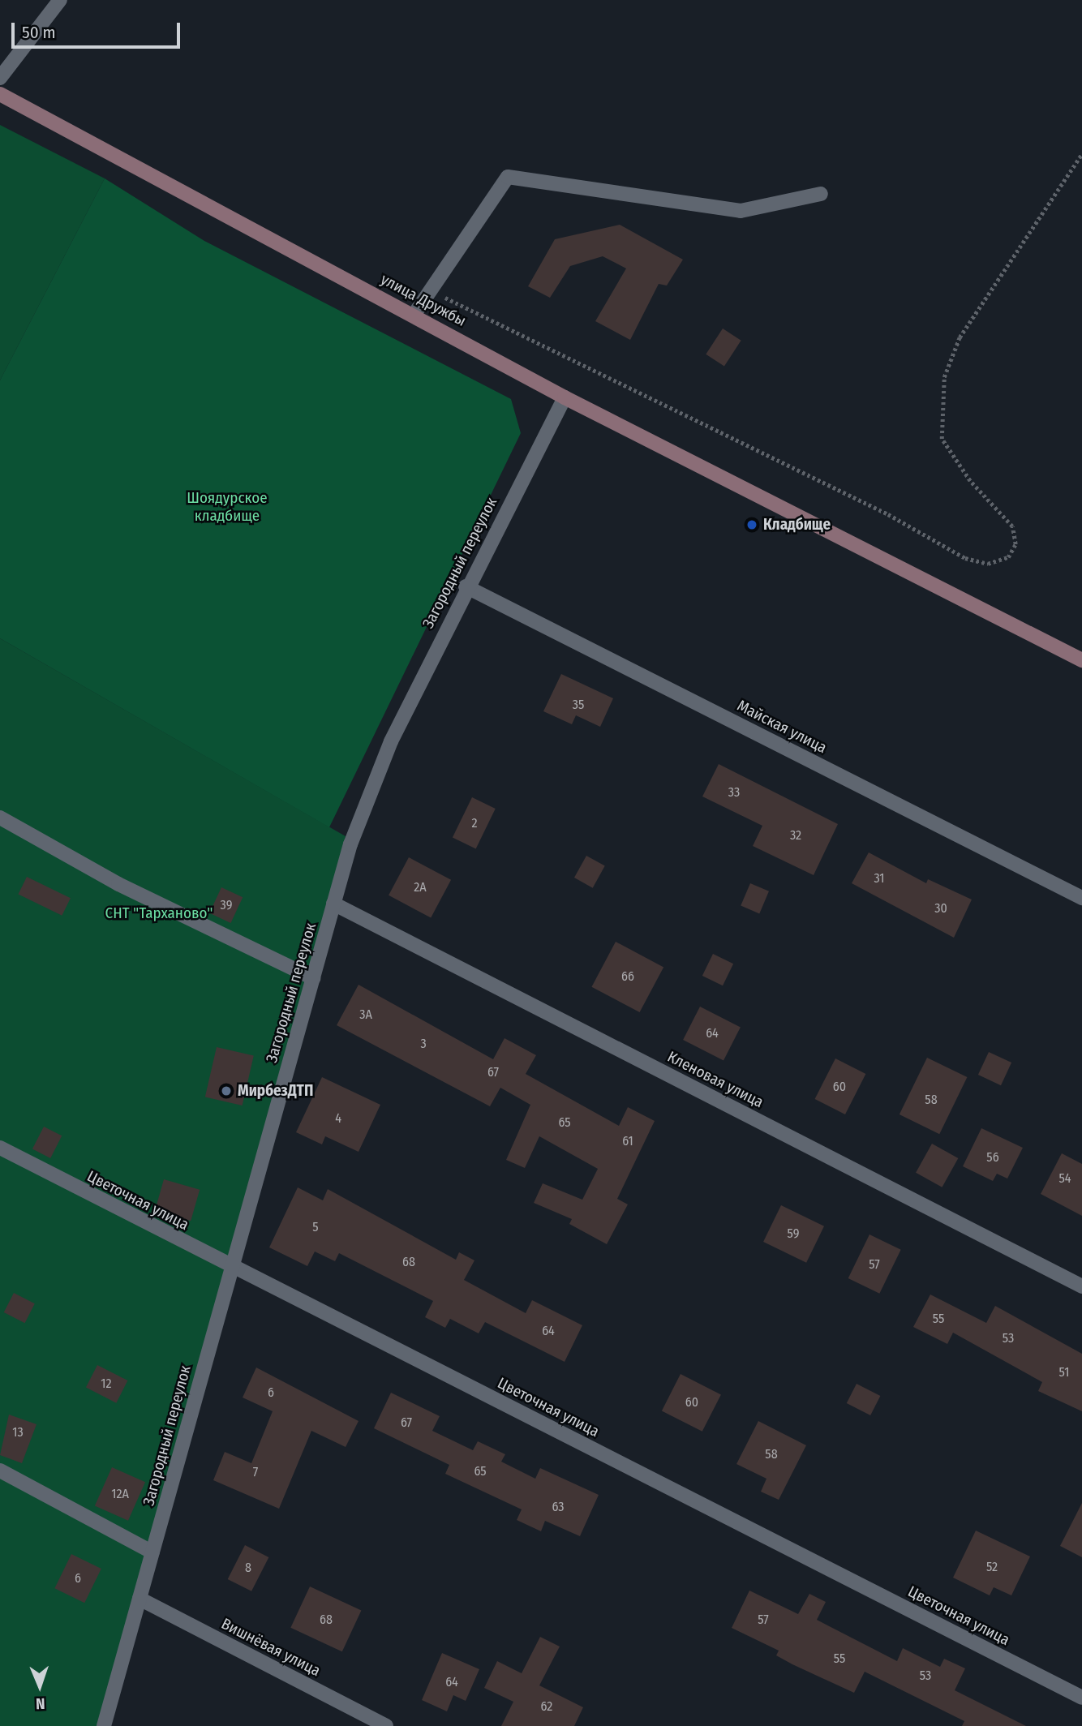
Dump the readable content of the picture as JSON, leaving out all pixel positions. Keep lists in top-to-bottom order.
{
  "streets": {
    "main road": ["улица Дружбы"],
    "street": [
      "Загородный переулок",
      "Майская улица",
      "Кленовая улица",
      "Цветочная улица",
      "Вишнёвая улица"
    ]
  },
  "crossings": [
    ["улица Дружбы", "Загородный переулок"],
    ["Загородный переулок", "Майская улица"],
    ["Загородный переулок", "Кленовая улица"],
    ["Загородный переулок", "Цветочная улица"],
    ["Загородный переулок", "Вишнёвая улица"]
  ],
  "parks": ["Шоядурское кладбище", "СНТ \"Тарханово\""],
  "places": ["Кладбище", "МирбезДТП"],
  "house_numbers": [
    "35",
    "33",
    "2",
    "32",
    "31",
    "2А",
    "39",
    "30",
    "66",
    "3А",
    "64",
    "3",
    "67",
    "60",
    "58",
    "4",
    "65",
    "61",
    "56",
    "54",
    "5",
    "59",
    "68",
    "57",
    "55",
    "64",
    "53",
    "51",
    "12",
    "6",
    "60",
    "67",
    "13",
    "58",
    "65",
    "7",
    "12А",
    "63",
    "52",
    "8",
    "6",
    "68",
    "57",
    "55",
    "53",
    "64",
    "62"
  ],
  "scale_bar": "50 m",
  "north": "bottom"
}
